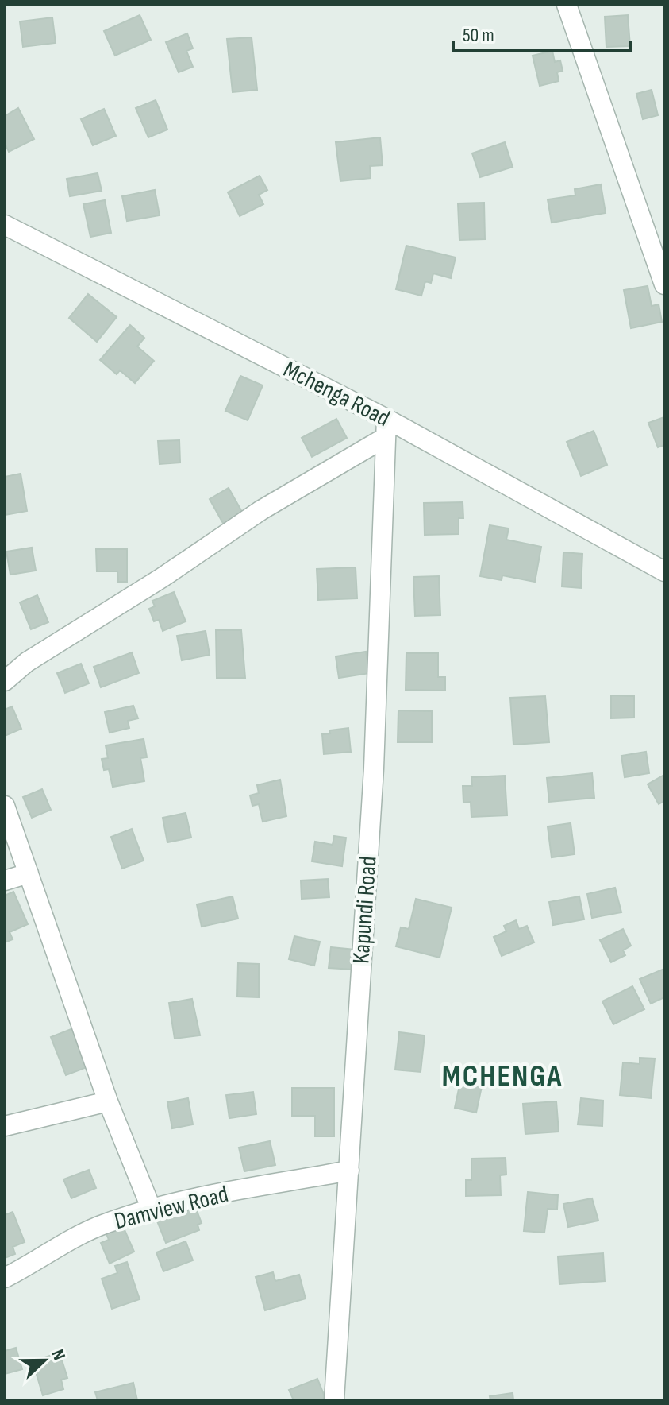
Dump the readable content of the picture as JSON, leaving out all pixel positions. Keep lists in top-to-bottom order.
{
  "streets": {
    "street": ["Mchenga Road", "Kapundi Road", "Damview Road"]
  },
  "crossings": [
    ["Mchenga Road", "Kapundi Road"],
    ["Kapundi Road", "Damview Road"]
  ],
  "districts": ["MCHENGA"],
  "scale_bar": "50 m",
  "north": "right"
}
